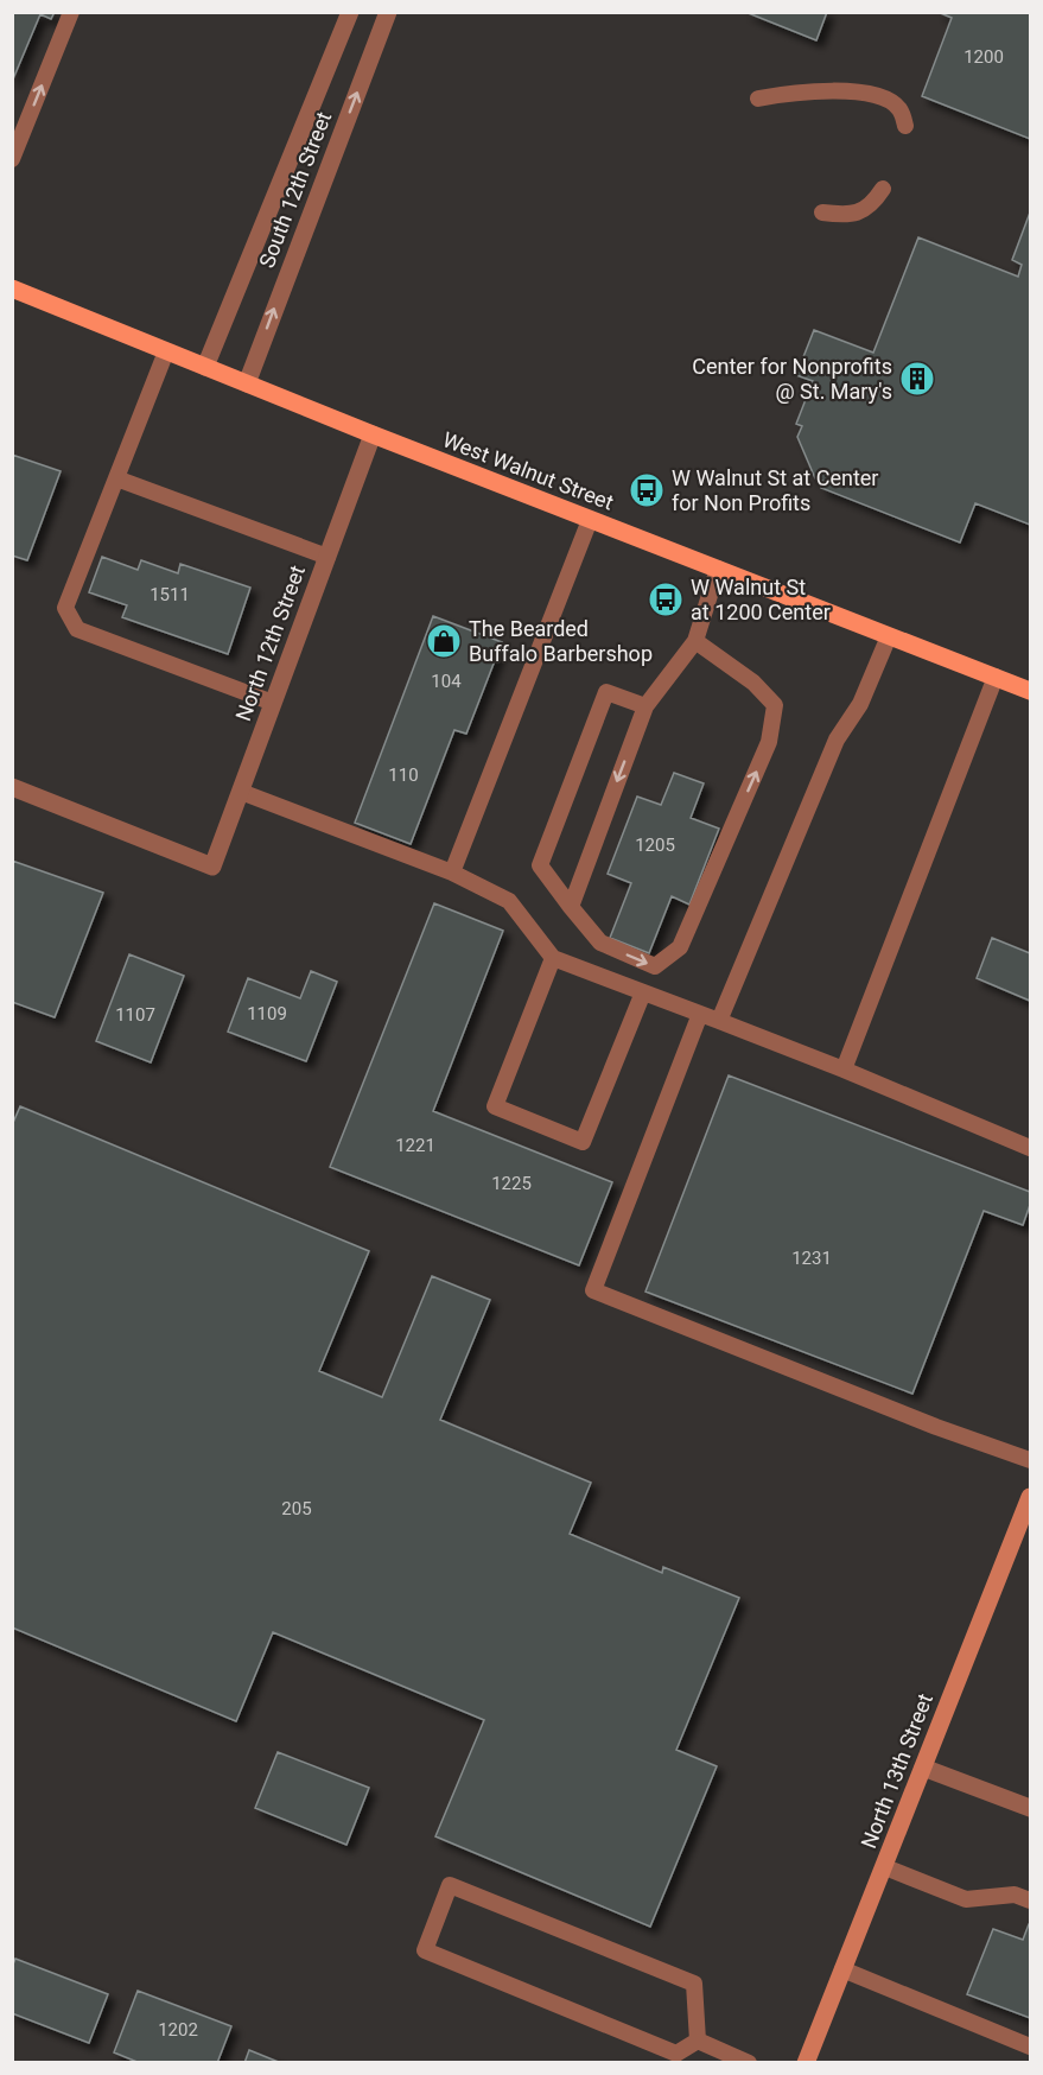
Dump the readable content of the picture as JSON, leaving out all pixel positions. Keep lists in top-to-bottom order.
{
  "streets": {
    "main road": ["West Walnut Street", "North 13th Street"],
    "street": ["South 12th Street", "North 12th Street"]
  },
  "crossings": [
    ["South 12th Street", "West Walnut Street"],
    ["West Walnut Street", "North 12th Street"]
  ],
  "places": {
    "building": ["Center for Nonprofits @ St. Mary's"],
    "bus stop": ["W Walnut St at Center for Non Profits", "W Walnut St at 1200 Center"],
    "shop": ["The Bearded Buffalo Barbershop"]
  },
  "house_numbers": [
    "1200",
    "1511",
    "104",
    "110",
    "1205",
    "1109",
    "1107",
    "1221",
    "1225",
    "1231",
    "205",
    "1202"
  ]
}
